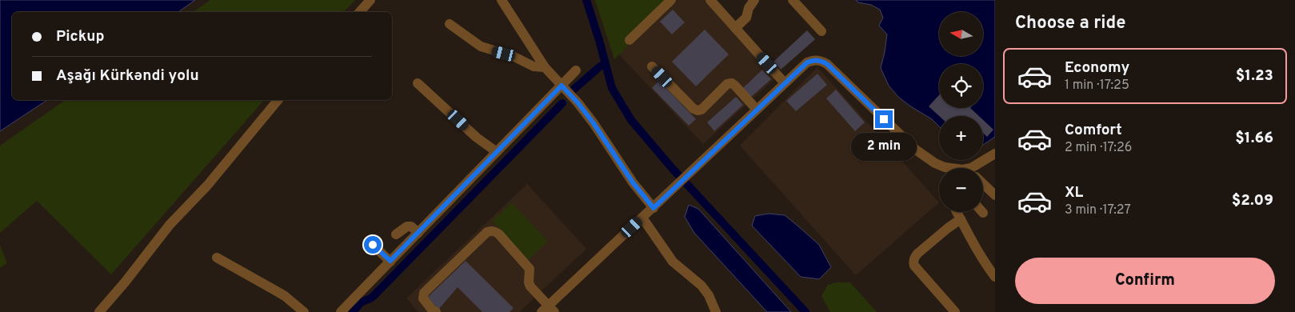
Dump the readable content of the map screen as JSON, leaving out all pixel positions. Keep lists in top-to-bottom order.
{
  "north": "left",
  "page": {
    "heading": "Choose a ride",
    "map_buttons": ["+", "−"],
    "banner": ["Pickup", "Aşağı Kürkəndi yolu"],
    "list": [
      {
        "name": "Economy",
        "note": "1 min · 17:25",
        "value": "$1.23"
      },
      {
        "name": "Comfort",
        "note": "2 min · 17:26",
        "value": "$1.66"
      },
      {
        "name": "XL",
        "note": "3 min · 17:27",
        "value": "$2.09"
      }
    ],
    "bubble": "2 min",
    "buttons": "Confirm"
  }
}
